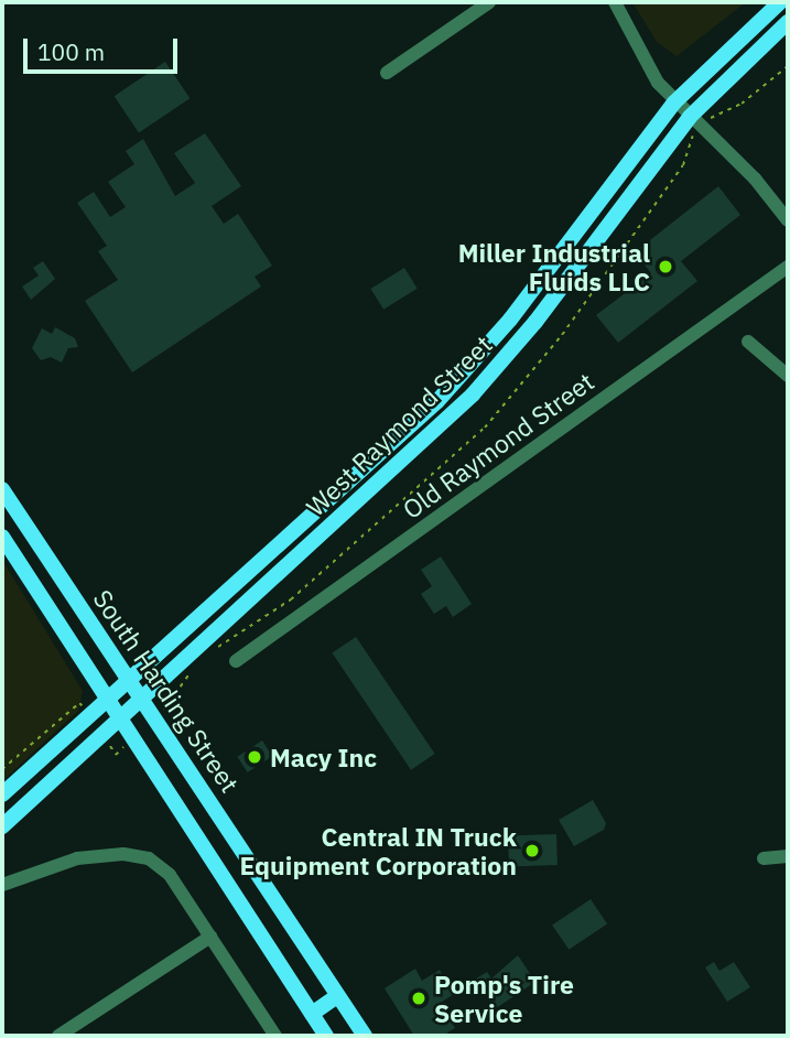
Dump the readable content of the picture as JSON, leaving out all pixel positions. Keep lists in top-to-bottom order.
{
  "streets": {
    "main road": ["West Raymond Street", "South Harding Street"],
    "street": ["Old Raymond Street"]
  },
  "crossings": [
    ["West Raymond Street", "South Harding Street"]
  ],
  "places": [
    "Miller Industrial Fluids LLC",
    "Macy Inc",
    "Central IN Truck Equipment Corporation",
    "Pomp's Tire Service"
  ],
  "scale_bar": "100 m"
}
